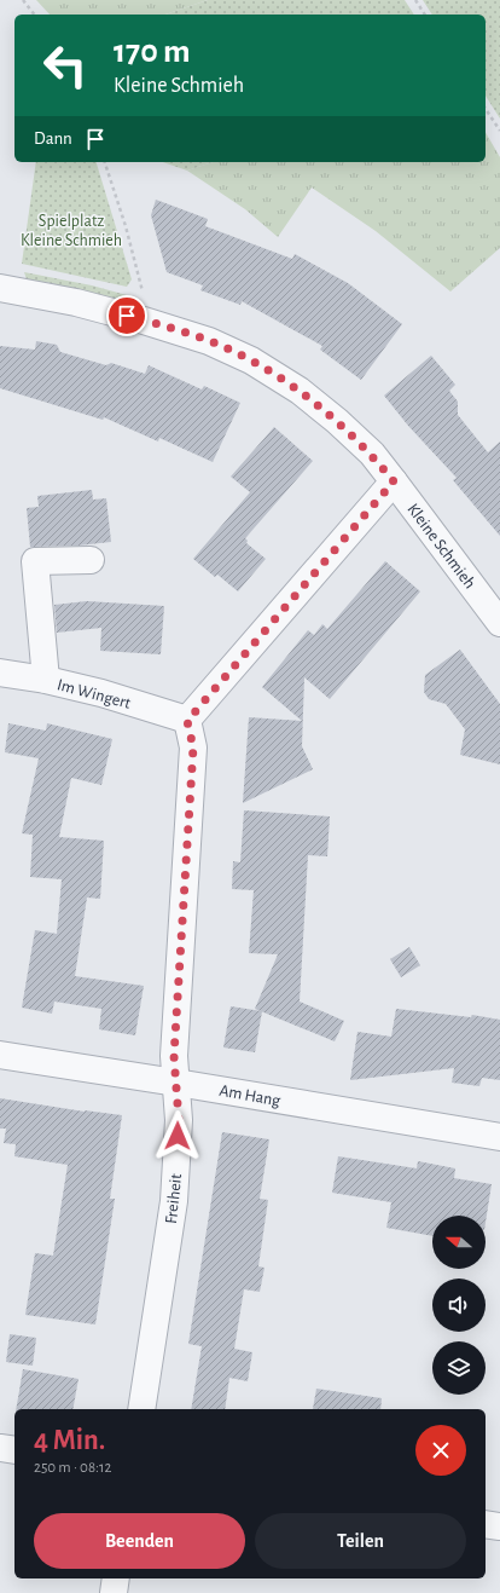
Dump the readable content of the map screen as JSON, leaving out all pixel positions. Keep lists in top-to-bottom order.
{
  "streets": {
    "street": [
      "Kleine Schmieh",
      "Im Wingert",
      "Am Hang",
      "Freiheit"
    ]
  },
  "crossings": [
    ["Im Wingert", "Freiheit"],
    ["Am Hang", "Freiheit"]
  ],
  "parks": ["Spielplatz Kleine Schmieh"],
  "north": "left",
  "page": {
    "turn": ["170 m", "Kleine Schmieh"],
    "then": "Dann",
    "heading": ["4 Min.", "250 m · 08:12"],
    "buttons": ["Beenden", "Teilen"]
  }
}
